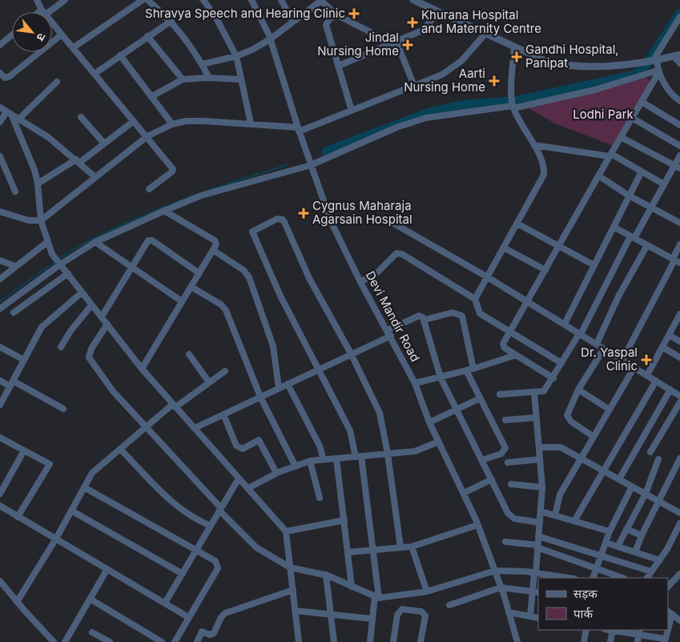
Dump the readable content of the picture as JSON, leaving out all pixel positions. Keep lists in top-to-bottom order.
{
  "streets": {
    "street": ["Devi Mandir Road"]
  },
  "parks": ["Lodhi Park"],
  "places": {
    "health": [
      "Shravya Speech and Hearing Clinic",
      "Khurana Hospital and Maternity Centre",
      "Jindal Nursing Home",
      "Gandhi Hospital, Panipat",
      "Aarti Nursing Home",
      "Cygnus Maharaja Agarsain Hospital",
      "Dr. Yaspal Clinic"
    ]
  },
  "legend": ["सड़क", "पार्क"],
  "north": "bottom right"
}
